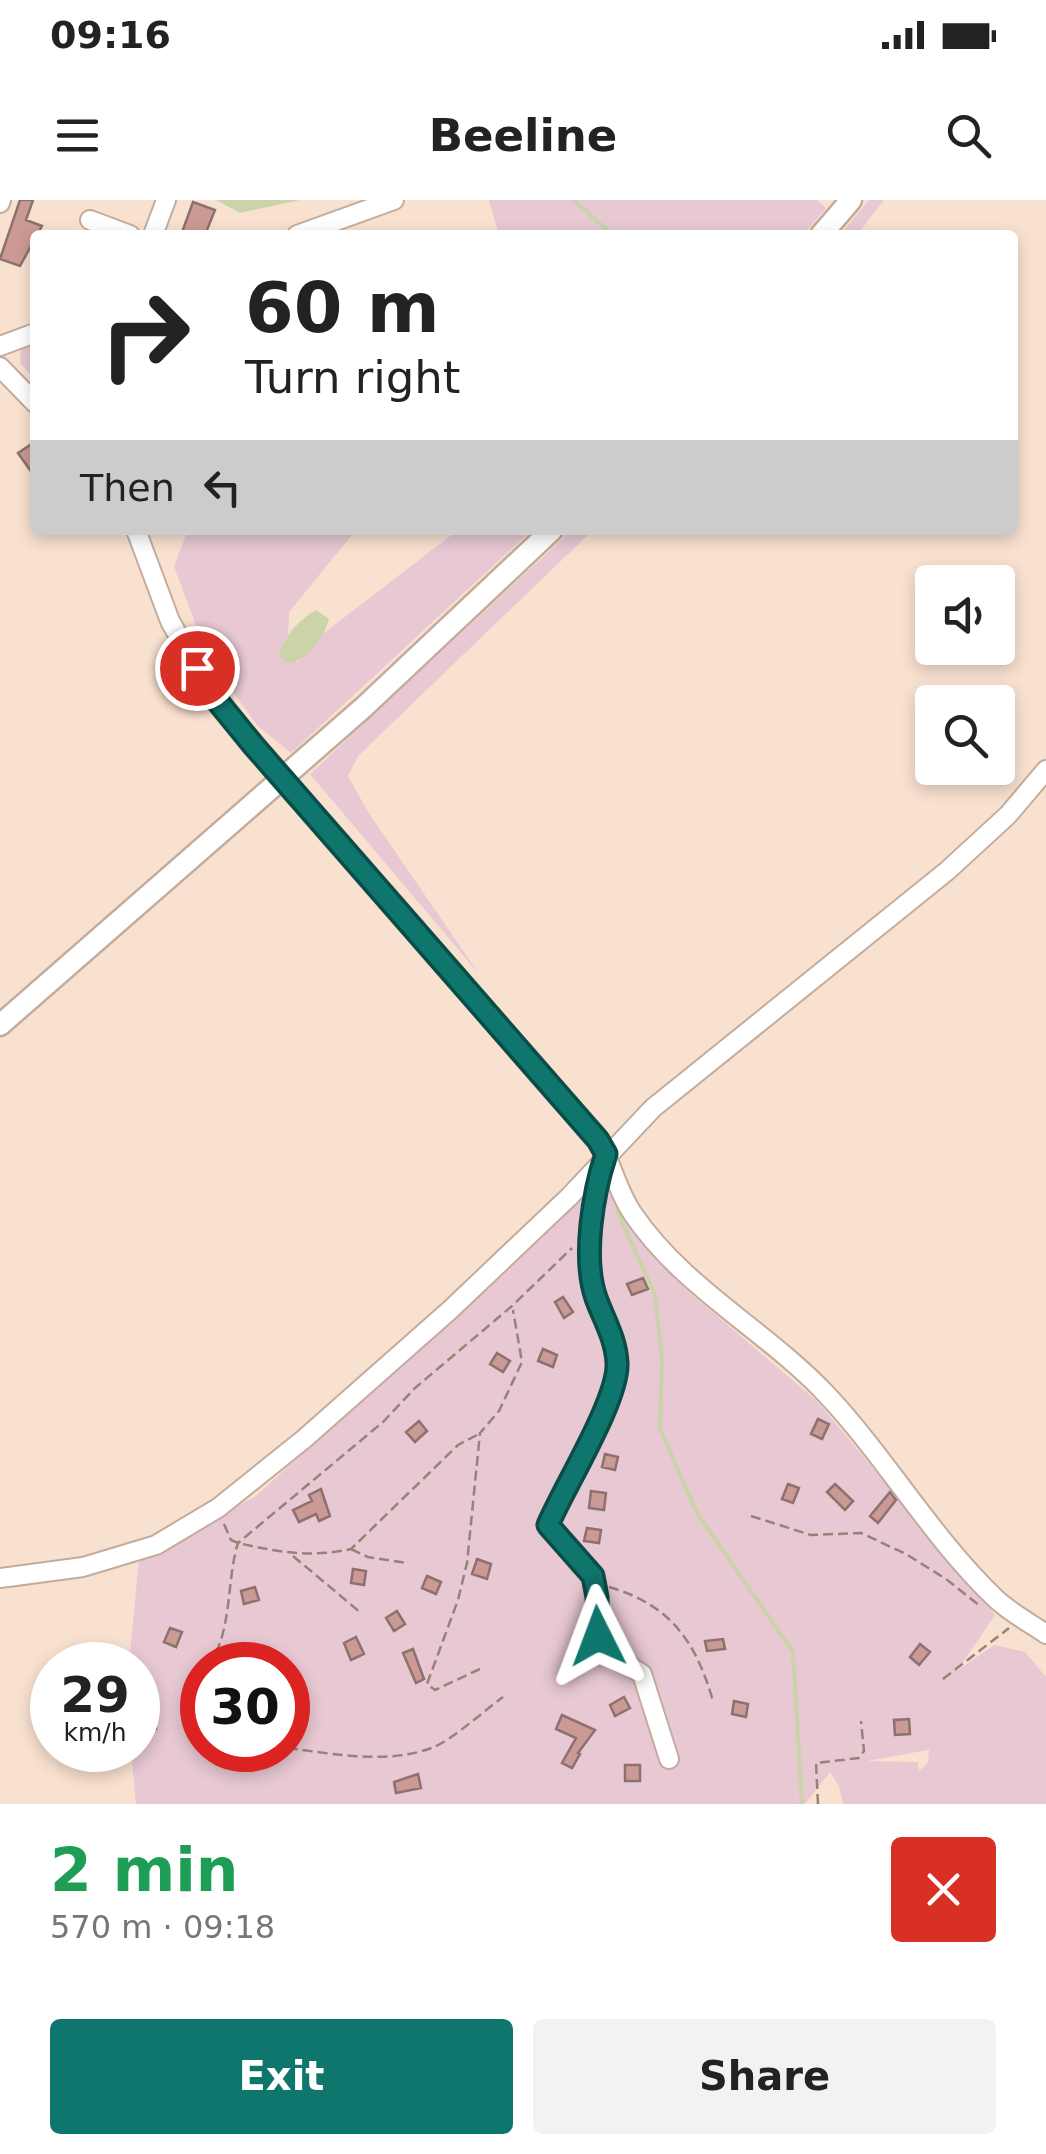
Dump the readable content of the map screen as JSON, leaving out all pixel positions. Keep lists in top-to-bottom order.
{
  "page": {
    "status": "09:16",
    "header": "Beeline",
    "turn": ["60 m", "Turn right"],
    "then": "Then",
    "speed": "29 km/h",
    "limit": "30",
    "heading": ["2 min", "570 m · 09:18"],
    "buttons": ["Exit", "Share"]
  }
}
